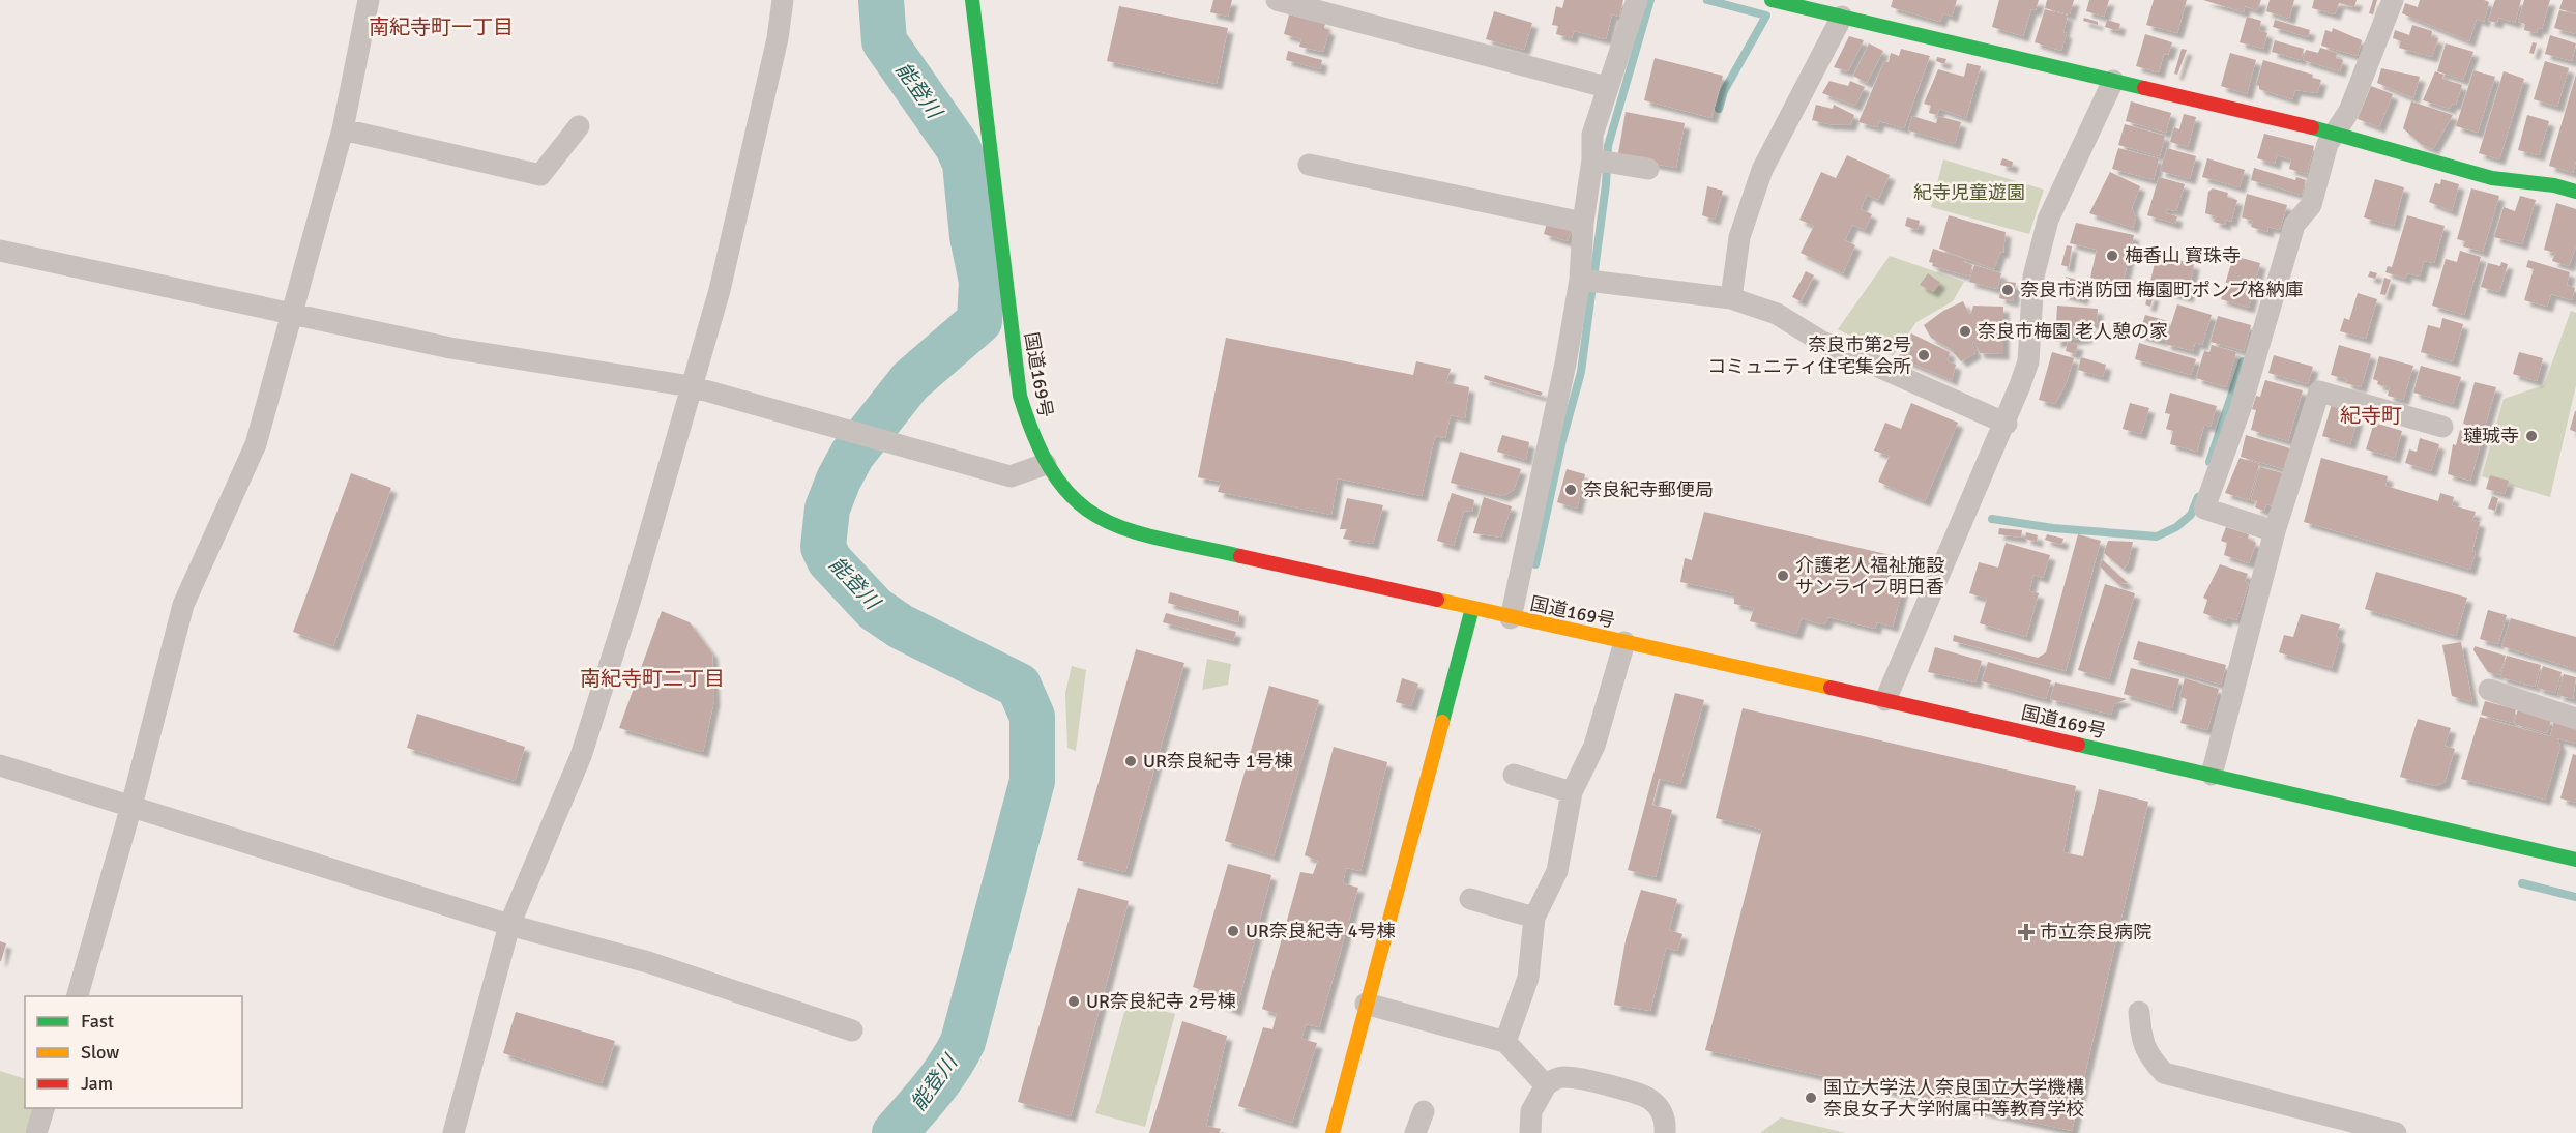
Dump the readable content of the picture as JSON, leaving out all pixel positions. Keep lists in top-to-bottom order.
{
  "streets": {
    "main road": ["国道169号"]
  },
  "districts": ["南紀寺町一丁目", "紀寺町", "南紀寺町二丁目"],
  "water": ["能登川"],
  "parks": ["紀寺児童遊園"],
  "places": {
    "other": [
      "梅香山 寳珠寺",
      "奈良市消防団 梅園町ポンプ格納庫",
      "奈良市梅園 老人憩の家",
      "奈良市第2号 コミュニティ住宅集会所",
      "璉珹寺",
      "奈良紀寺郵便局",
      "介護老人福祉施設 サンライフ明日香",
      "UR奈良紀寺 1号棟",
      "UR奈良紀寺 4号棟",
      "UR奈良紀寺 2号棟",
      "国立大学法人奈良国立大学機構 奈良女子大学附属中等教育学校"
    ],
    "health": ["市立奈良病院"]
  },
  "legend": ["Fast", "Slow", "Jam"]
}
